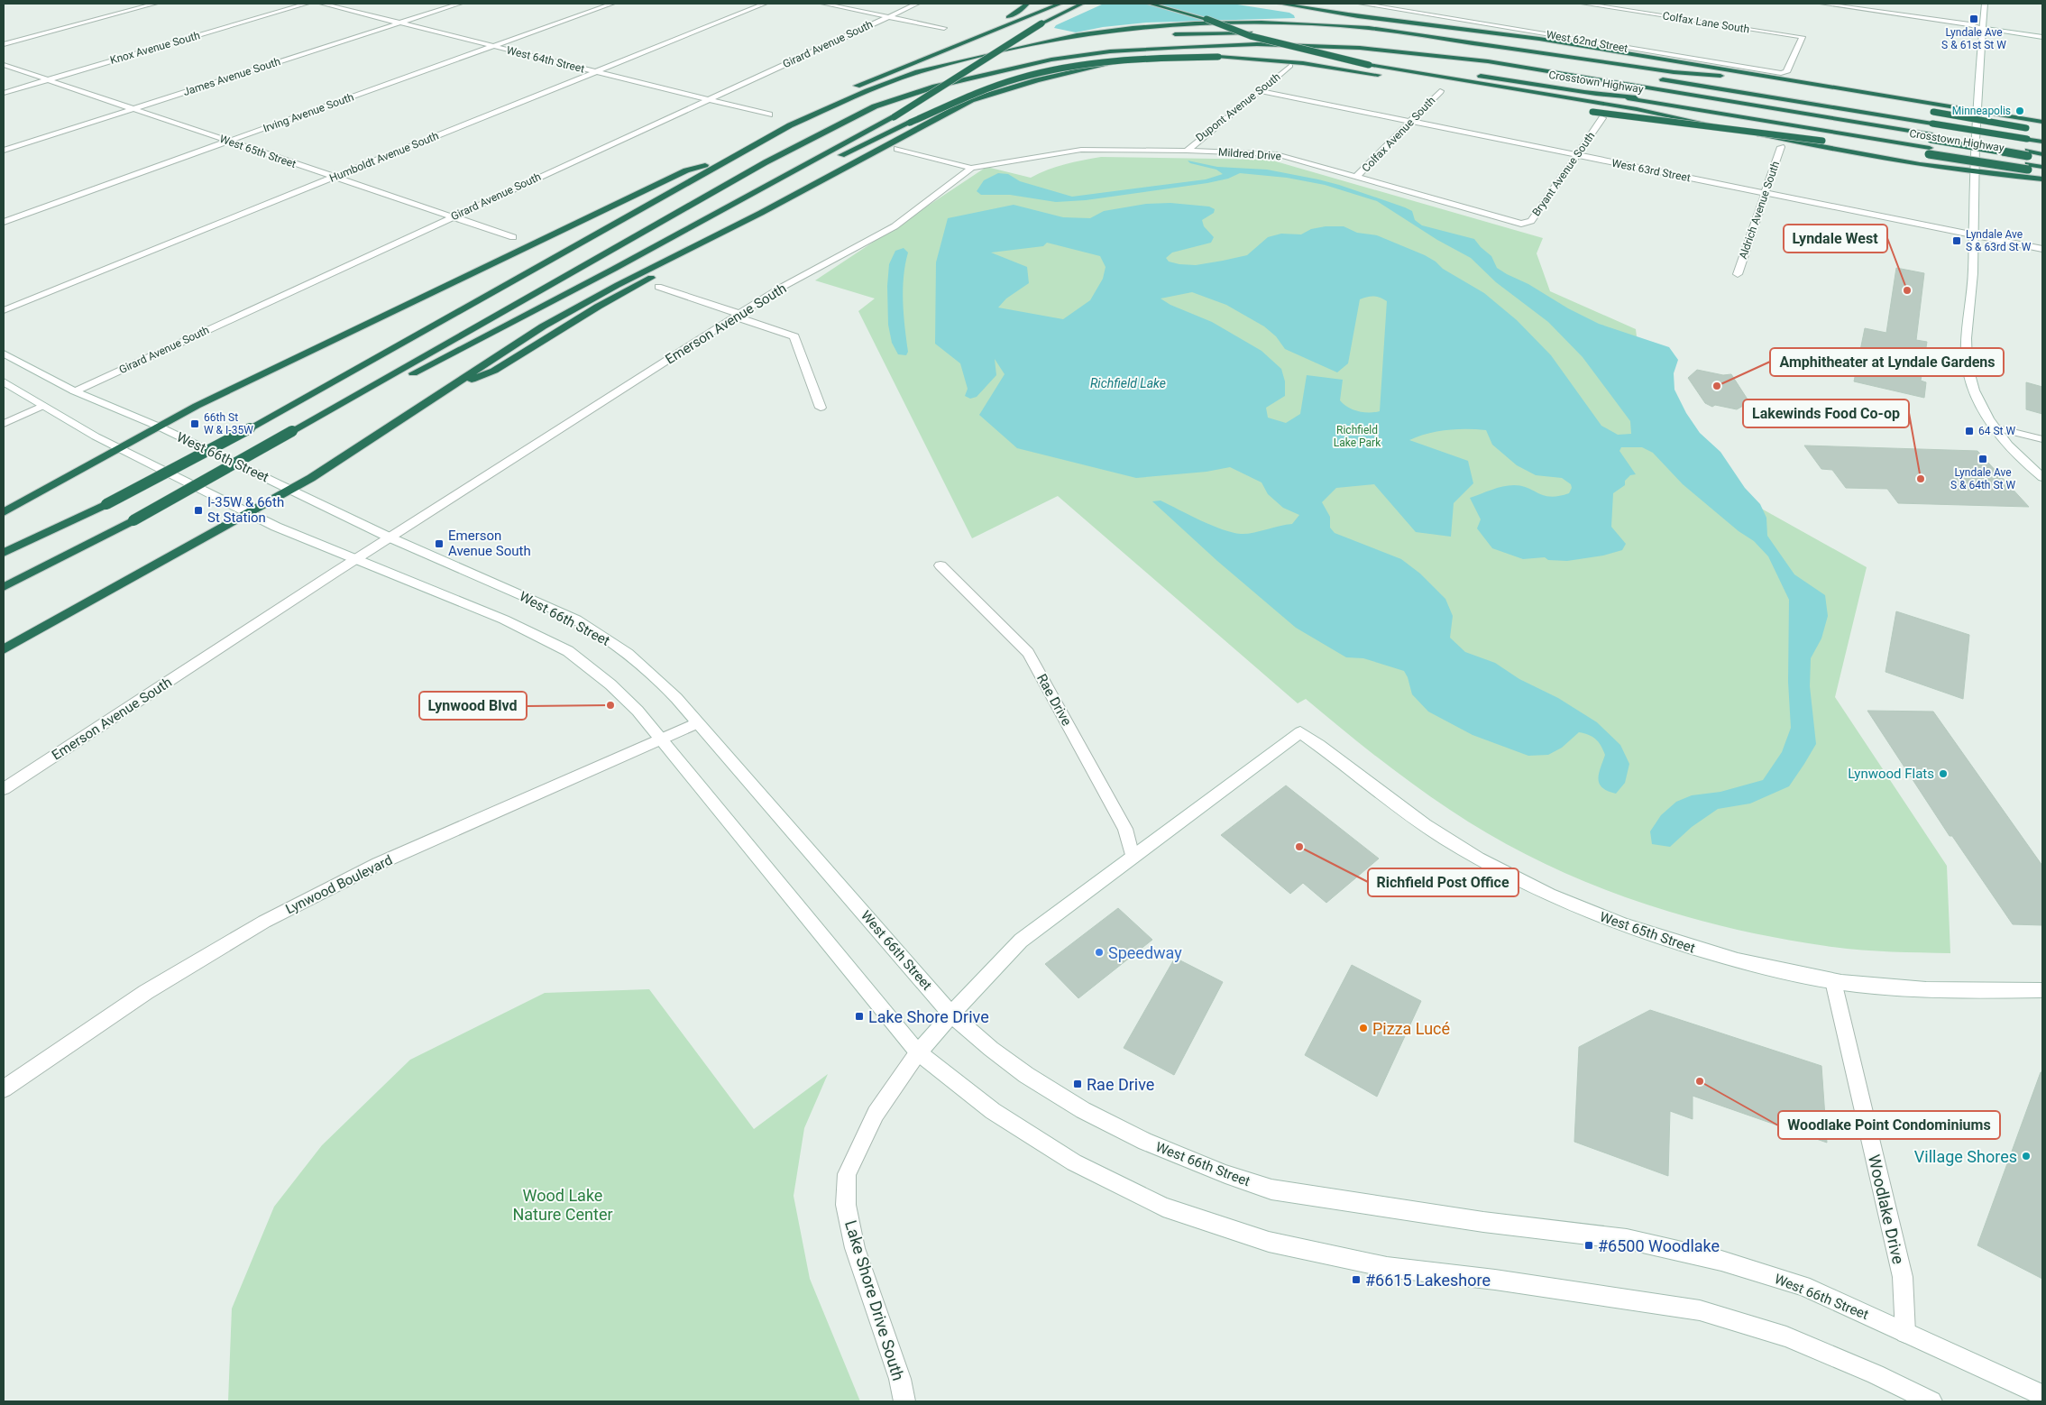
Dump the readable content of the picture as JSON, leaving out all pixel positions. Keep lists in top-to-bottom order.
{
  "streets": {
    "highway": ["Crosstown Highway"],
    "street": [
      "Colfax Lane South",
      "West 62nd Street",
      "Girard Avenue South",
      "Knox Avenue South",
      "West 64th Street",
      "James Avenue South",
      "Dupont Avenue South",
      "Irving Avenue South",
      "Colfax Avenue South",
      "West 65th Street",
      "Mildred Drive",
      "Humboldt Avenue South",
      "West 63rd Street",
      "Bryant Avenue South",
      "Aldrich Avenue South",
      "Emerson Avenue South",
      "West 66th Street",
      "Rae Drive",
      "Lynwood Boulevard",
      "Woodlake Drive",
      "Lake Shore Drive South"
    ]
  },
  "crossings": [
    ["Colfax Lane South", "West 62nd Street"],
    ["Girard Avenue South", "West 64th Street"],
    ["Girard Avenue South", "West 65th Street"],
    ["Girard Avenue South", "West 66th Street"],
    ["Knox Avenue South", "West 65th Street"],
    ["West 64th Street", "James Avenue South"],
    ["West 64th Street", "Irving Avenue South"],
    ["West 64th Street", "Humboldt Avenue South"],
    ["James Avenue South", "West 65th Street"],
    ["Dupont Avenue South", "Mildred Drive"],
    ["Dupont Avenue South", "West 63rd Street"],
    ["Irving Avenue South", "West 65th Street"],
    ["Colfax Avenue South", "Mildred Drive"],
    ["Colfax Avenue South", "West 63rd Street"],
    ["West 65th Street", "Humboldt Avenue South"],
    ["West 65th Street", "Rae Drive"],
    ["West 65th Street", "Woodlake Drive"],
    ["Mildred Drive", "Bryant Avenue South"],
    ["Mildred Drive", "Emerson Avenue South"],
    ["West 63rd Street", "Bryant Avenue South"],
    ["West 63rd Street", "Aldrich Avenue South"],
    ["Emerson Avenue South", "West 66th Street"],
    ["West 66th Street", "Lynwood Boulevard"],
    ["West 66th Street", "Woodlake Drive"],
    ["West 66th Street", "Lake Shore Drive South"]
  ],
  "water": ["Richfield Lake"],
  "parks": ["Richfield Lake Park", "Wood Lake Nature Center"],
  "places": {
    "transit": [
      "Lyndale Ave S & 61st St W",
      "Lyndale Ave S & 63rd St W",
      "66th St W & I-35W",
      "64 St W",
      "Lyndale Ave S & 64th St W",
      "I-35W & 66th St Station",
      "Emerson Avenue South",
      "Lake Shore Drive",
      "Rae Drive",
      "#6500 Woodlake",
      "#6615 Lakeshore"
    ],
    "other": [
      "Minneapolis",
      "Lyndale West",
      "Amphitheater at Lyndale Gardens",
      "Lakewinds Food Co-op",
      "Lynwood Blvd",
      "Lynwood Flats",
      "Richfield Post Office",
      "Speedway",
      "Pizza Lucé",
      "Woodlake Point Condominiums",
      "Village Shores"
    ]
  }
}
